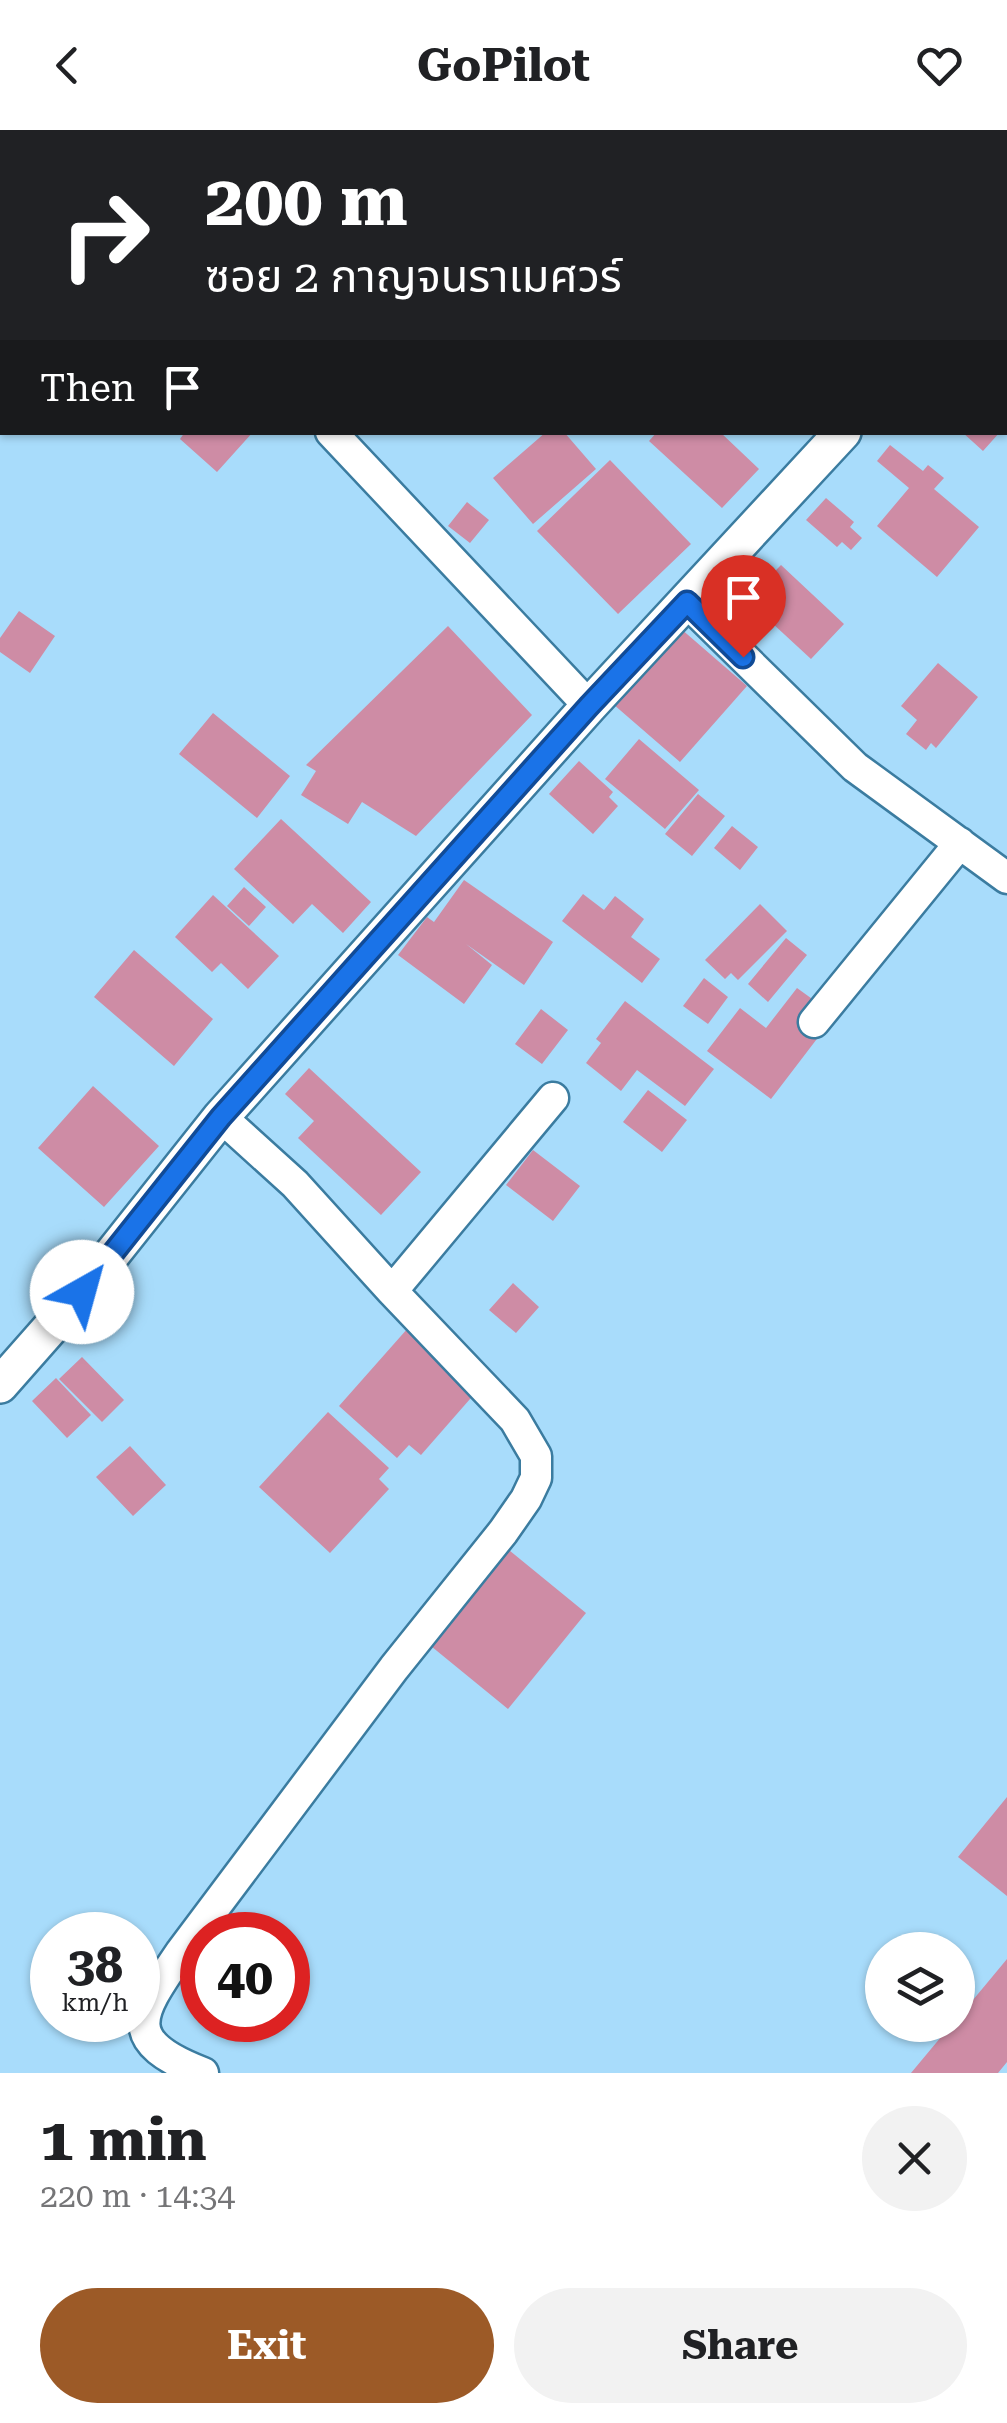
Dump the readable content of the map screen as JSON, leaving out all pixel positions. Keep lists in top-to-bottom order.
{
  "page": {
    "header": "GoPilot",
    "turn": ["200 m", "ซอย 2 กาญจนราเมศวร์"],
    "then": "Then",
    "speed": "38 km/h",
    "limit": "40",
    "heading": ["1 min", "220 m · 14:34"],
    "buttons": ["Exit", "Share"]
  }
}
